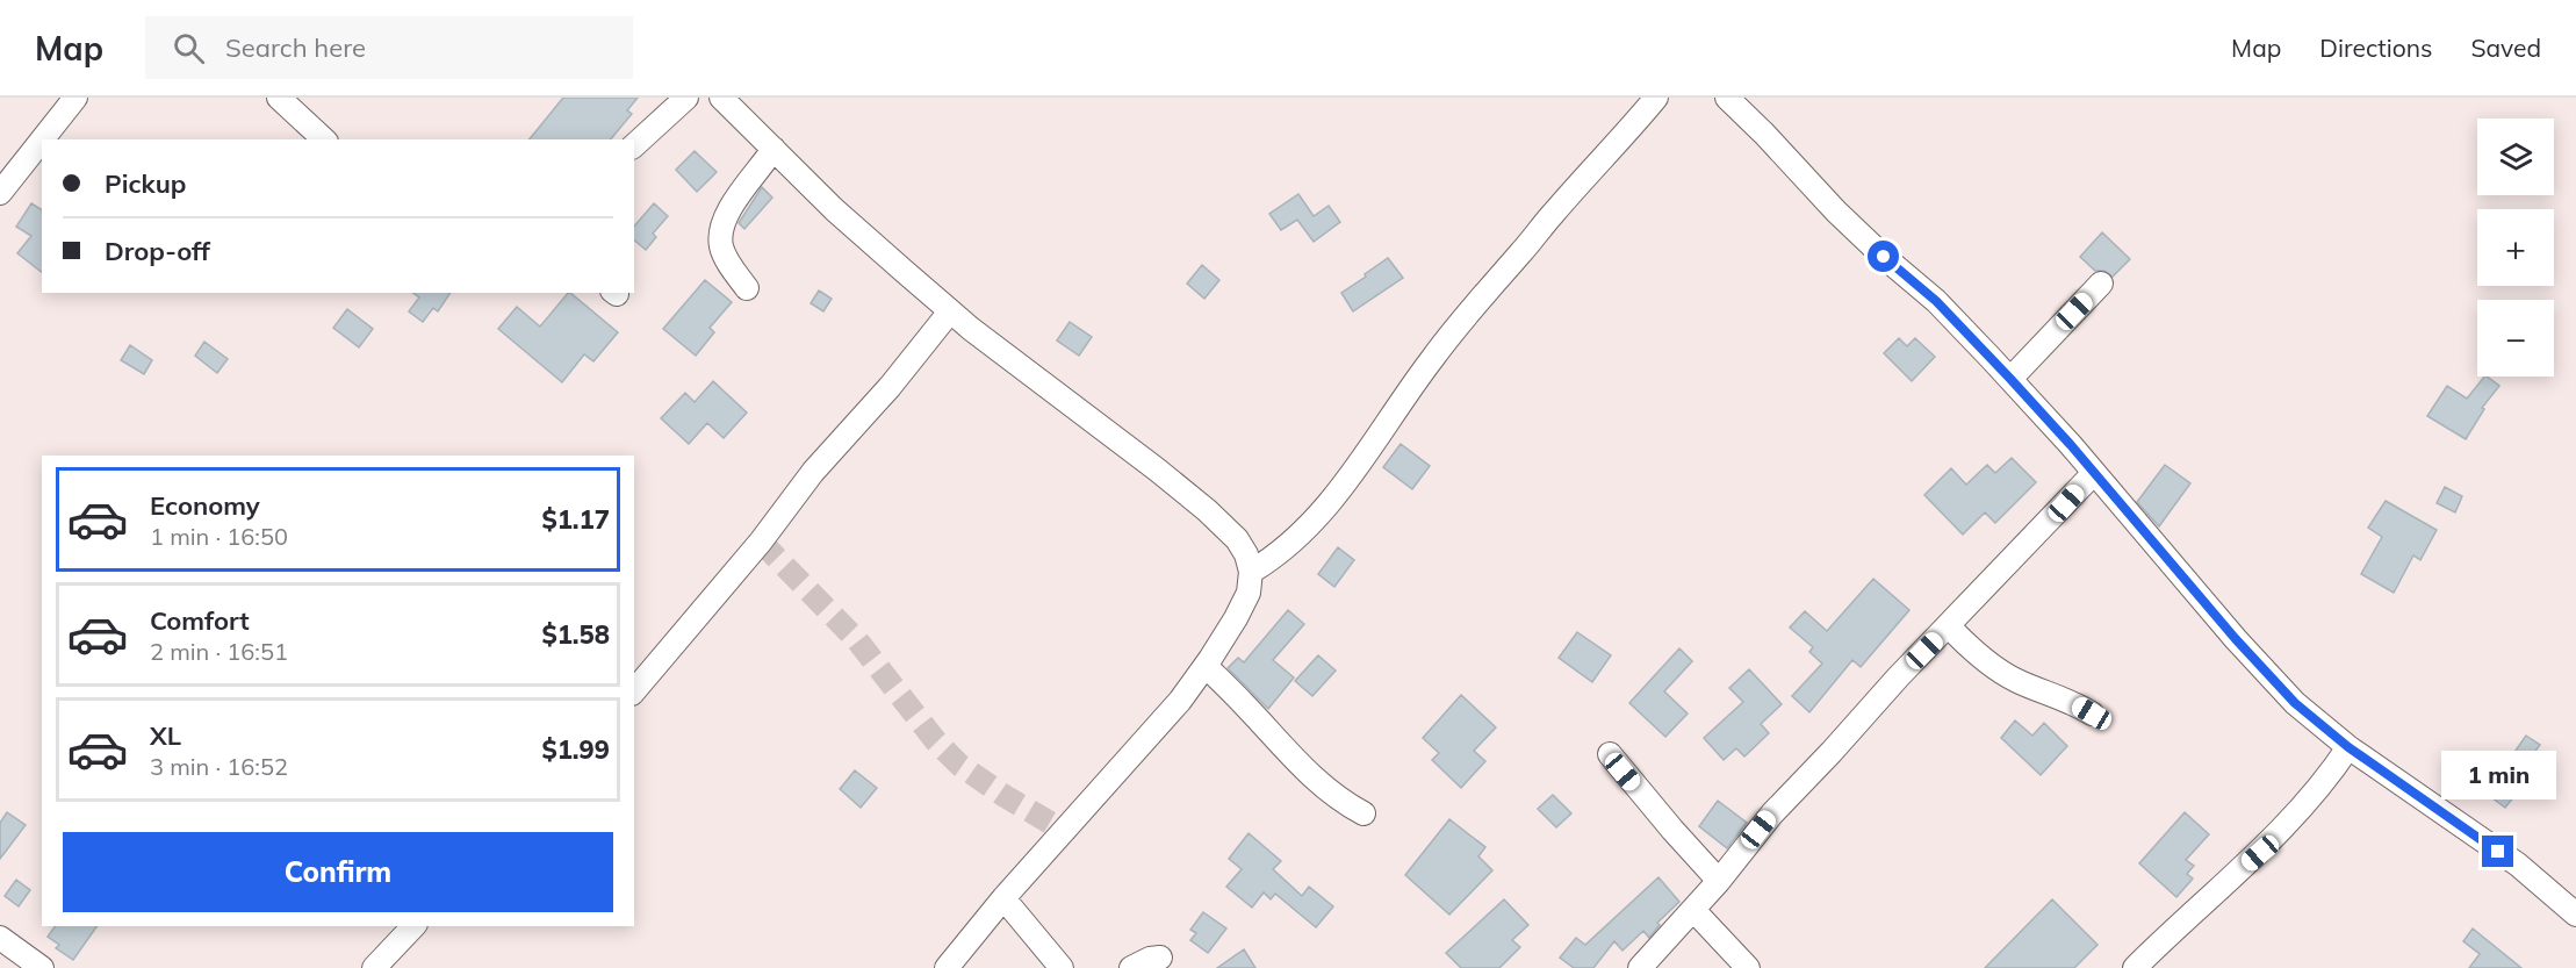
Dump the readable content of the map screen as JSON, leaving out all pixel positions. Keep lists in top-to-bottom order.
{
  "page": {
    "header": "Map",
    "search": "Search here",
    "nav": ["Map", "Directions", "Saved"],
    "map_buttons": ["+", "−"],
    "banner": ["Pickup", "Drop-off"],
    "list": [
      {
        "name": "Economy",
        "note": "1 min · 16:50",
        "value": "$1.17"
      },
      {
        "name": "Comfort",
        "note": "2 min · 16:51",
        "value": "$1.58"
      },
      {
        "name": "XL",
        "note": "3 min · 16:52",
        "value": "$1.99"
      }
    ],
    "bubble": "1 min",
    "buttons": "Confirm"
  }
}
